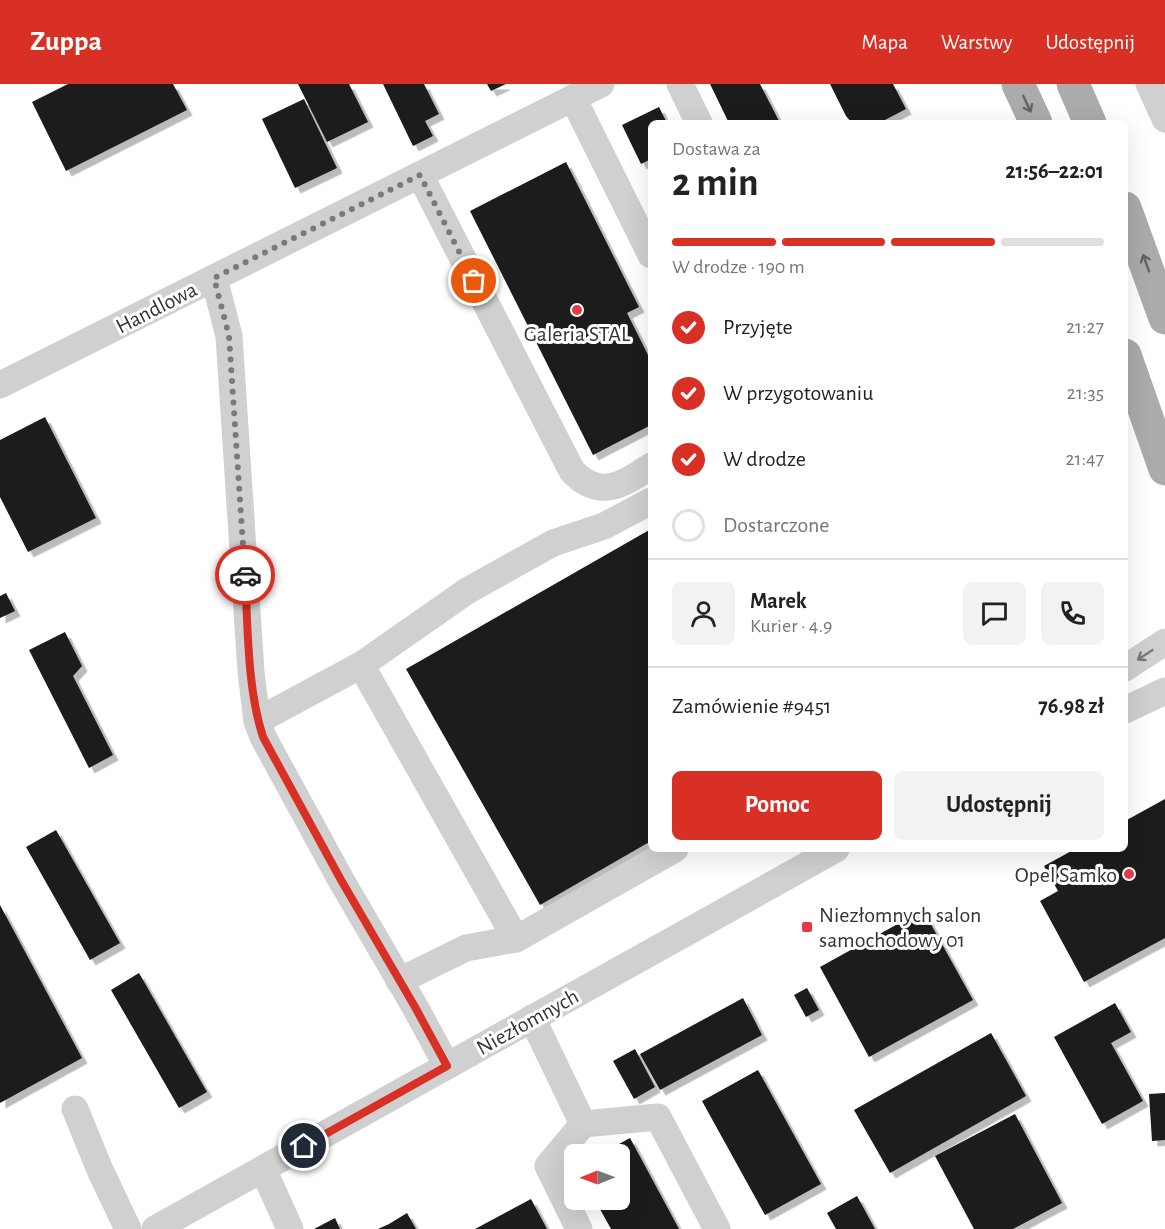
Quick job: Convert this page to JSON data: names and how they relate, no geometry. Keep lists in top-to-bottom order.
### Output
{
  "streets": {
    "street": ["Handlowa", "Niezłomnych"]
  },
  "places": {
    "other": ["Galeria STAL", "Opel Samko"],
    "transit": ["Niezłomnych salon samochodowy 01"]
  },
  "north": "left",
  "page": {
    "header": "Zuppa",
    "nav": ["Mapa", "Warstwy", "Udostępnij"],
    "heading": ["2 min", "Dostawa za", "21:56–22:01"],
    "panel": [
      "Marek",
      "Kurier · 4.9",
      "Zamówienie #9451",
      "76.98 zł"
    ],
    "bar": "W drodze · 190 m",
    "list": [
      ["Przyjęte", "21:27"],
      ["W przygotowaniu", "21:35"],
      ["W drodze", "21:47"],
      "Dostarczone"
    ],
    "buttons": ["Pomoc", "Udostępnij"]
  }
}
